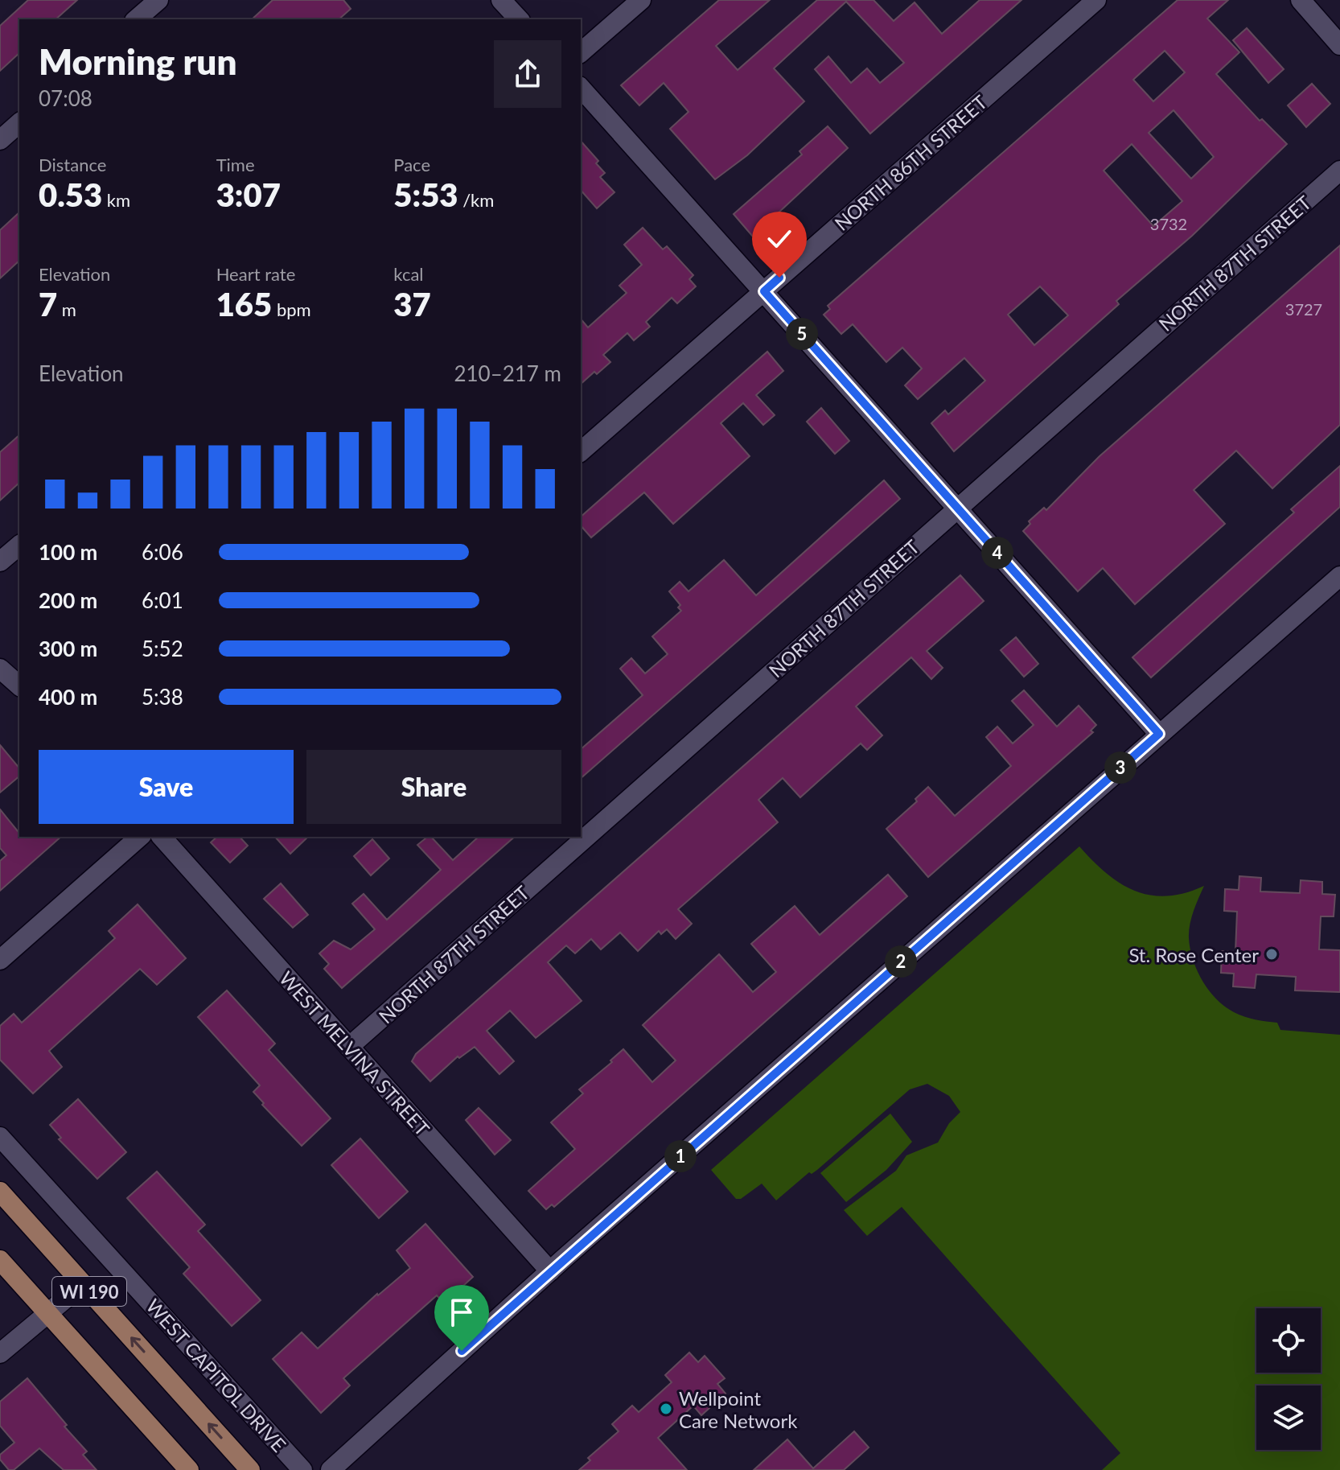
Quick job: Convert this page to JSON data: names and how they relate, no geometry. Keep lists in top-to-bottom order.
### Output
{
  "streets": {
    "main road": ["WI 190", "WEST CAPITOL DRIVE"],
    "street": ["NORTH 86TH STREET", "NORTH 87TH STREET", "WEST MELVINA STREET"]
  },
  "crossings": [
    ["NORTH 87TH STREET", "WEST MELVINA STREET"]
  ],
  "places": ["St. Rose Center", "Wellpoint Care Network"],
  "house_numbers": ["3732", "3727"],
  "page": {
    "heading": ["Morning run", "07:08"],
    "stats": [
      ["Distance", "0.53 km"],
      ["Time", "3:07"],
      ["Pace", "5:53 /km"],
      ["Elevation", "7 m"],
      ["Heart rate", "165 bpm"],
      ["kcal", "37"]
    ],
    "pins": [
      "5",
      "4",
      "3",
      "2",
      "1"
    ],
    "chart": ["Elevation", "210–217 m"],
    "list": [
      {
        "name": "100 m",
        "note": "6:06"
      },
      {
        "name": "200 m",
        "note": "6:01"
      },
      {
        "name": "300 m",
        "note": "5:52"
      },
      {
        "name": "400 m",
        "note": "5:38"
      }
    ],
    "buttons": ["Save", "Share"]
  }
}
